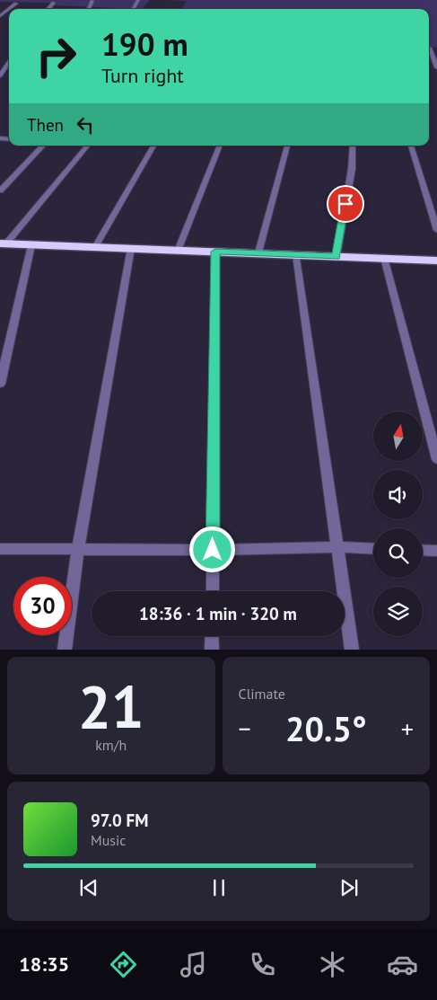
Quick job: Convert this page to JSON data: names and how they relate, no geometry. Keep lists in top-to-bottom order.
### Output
{
  "north": "top",
  "page": {
    "turn": ["190 m", "Turn right"],
    "then": "Then",
    "limit": "30",
    "trip": "18:36 · 1 min · 320 m",
    "tile": [
      ["21", "km/h"],
      "Climate"
    ],
    "heat": ["−", "20.5°", "+"],
    "song": ["97.0 FM", "Music"],
    "tabs": "18:35"
  }
}
